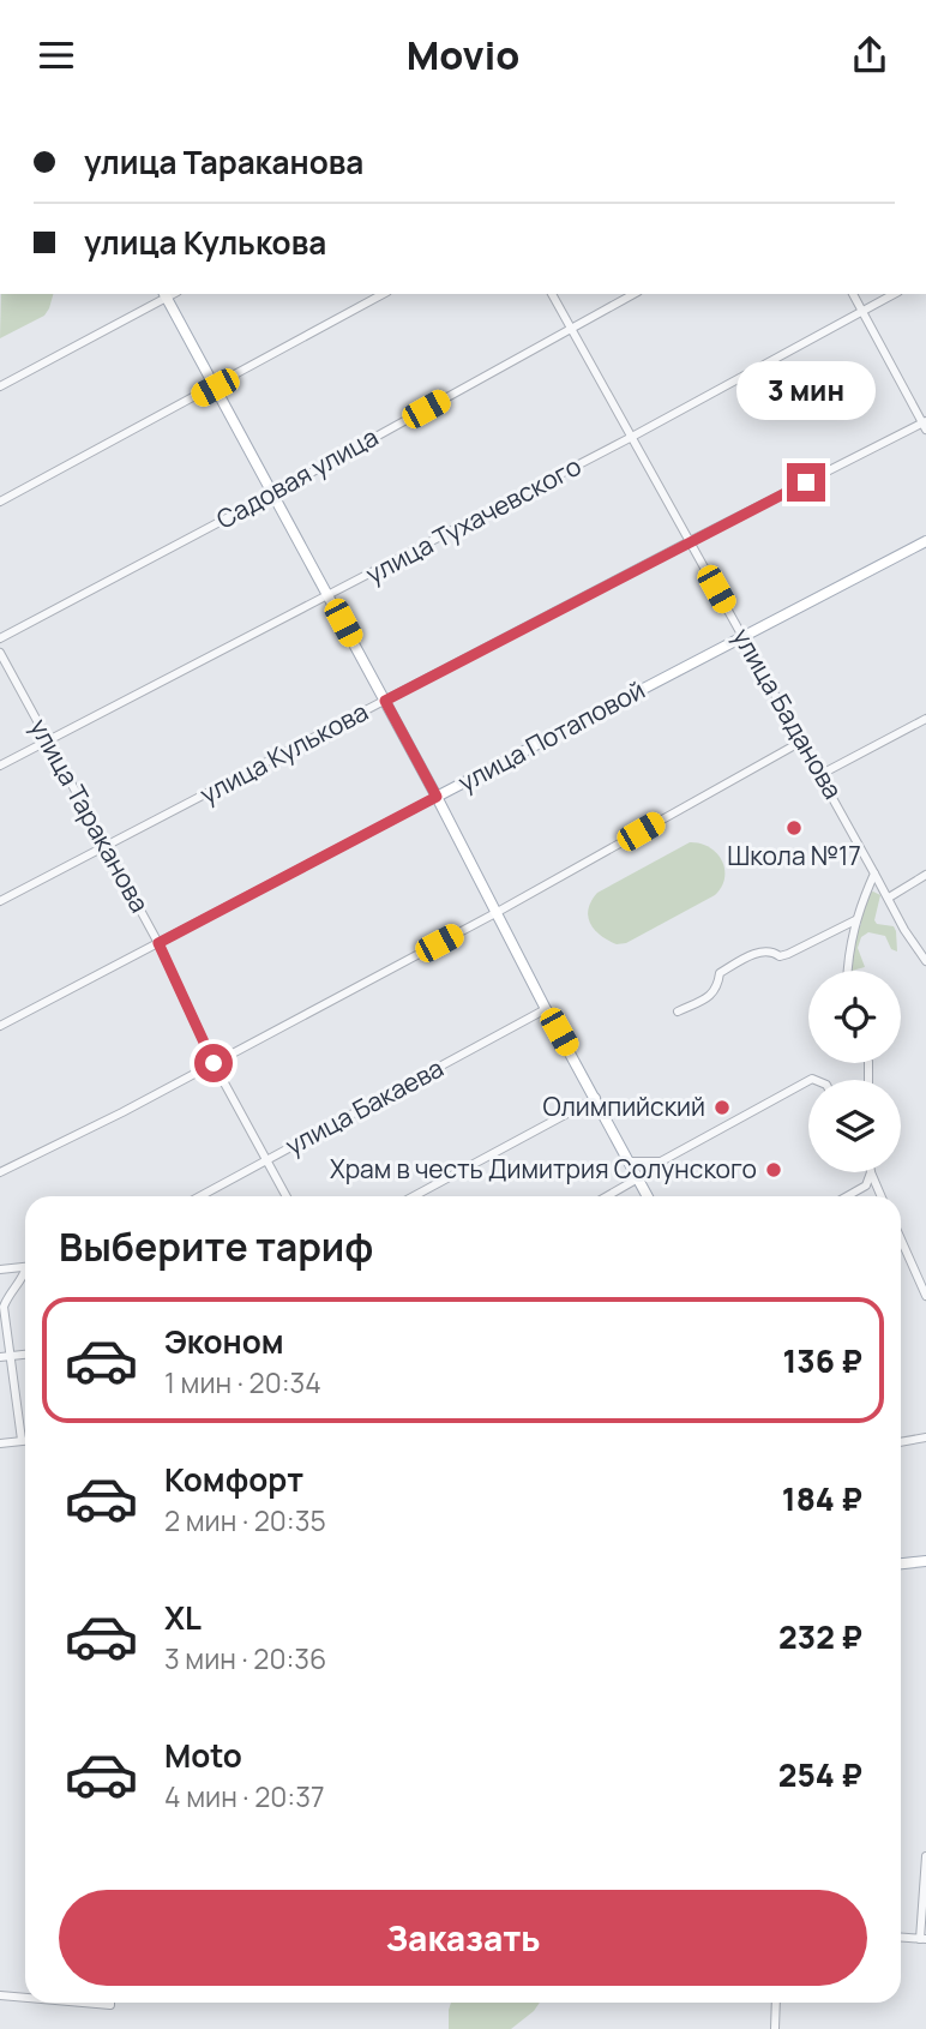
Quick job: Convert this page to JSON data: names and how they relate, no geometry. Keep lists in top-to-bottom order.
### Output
{
  "streets": {
    "main road": ["улица Потаповой"],
    "street": [
      "Садовая улица",
      "улица Тухачевского",
      "улица Баданова",
      "улица Кулькова",
      "улица Тараканова",
      "улица Бакаева"
    ]
  },
  "crossings": [
    ["Садовая улица", "улица Баданова"],
    ["улица Тухачевского", "улица Баданова"],
    ["улица Тухачевского", "улица Тараканова"],
    ["улица Баданова", "улица Потаповой"],
    ["улица Баданова", "улица Кулькова"],
    ["улица Потаповой", "улица Тараканова"],
    ["улица Кулькова", "улица Тараканова"],
    ["улица Тараканова", "улица Бакаева"]
  ],
  "places": ["Школа №17", "Олимпийский", "Храм в честь Димитрия Солунского"],
  "page": {
    "header": "Movio",
    "banner": ["улица Тараканова", "улица Кулькова"],
    "bubble": "3 мин",
    "heading": "Выберите тариф",
    "list": [
      {
        "name": "Эконом",
        "note": "1 мин · 20:34",
        "value": "136 ₽"
      },
      {
        "name": "Комфорт",
        "note": "2 мин · 20:35",
        "value": "184 ₽"
      },
      {
        "name": "XL",
        "note": "3 мин · 20:36",
        "value": "232 ₽"
      },
      {
        "name": "Moto",
        "note": "4 мин · 20:37",
        "value": "254 ₽"
      }
    ],
    "buttons": "Заказать"
  }
}
